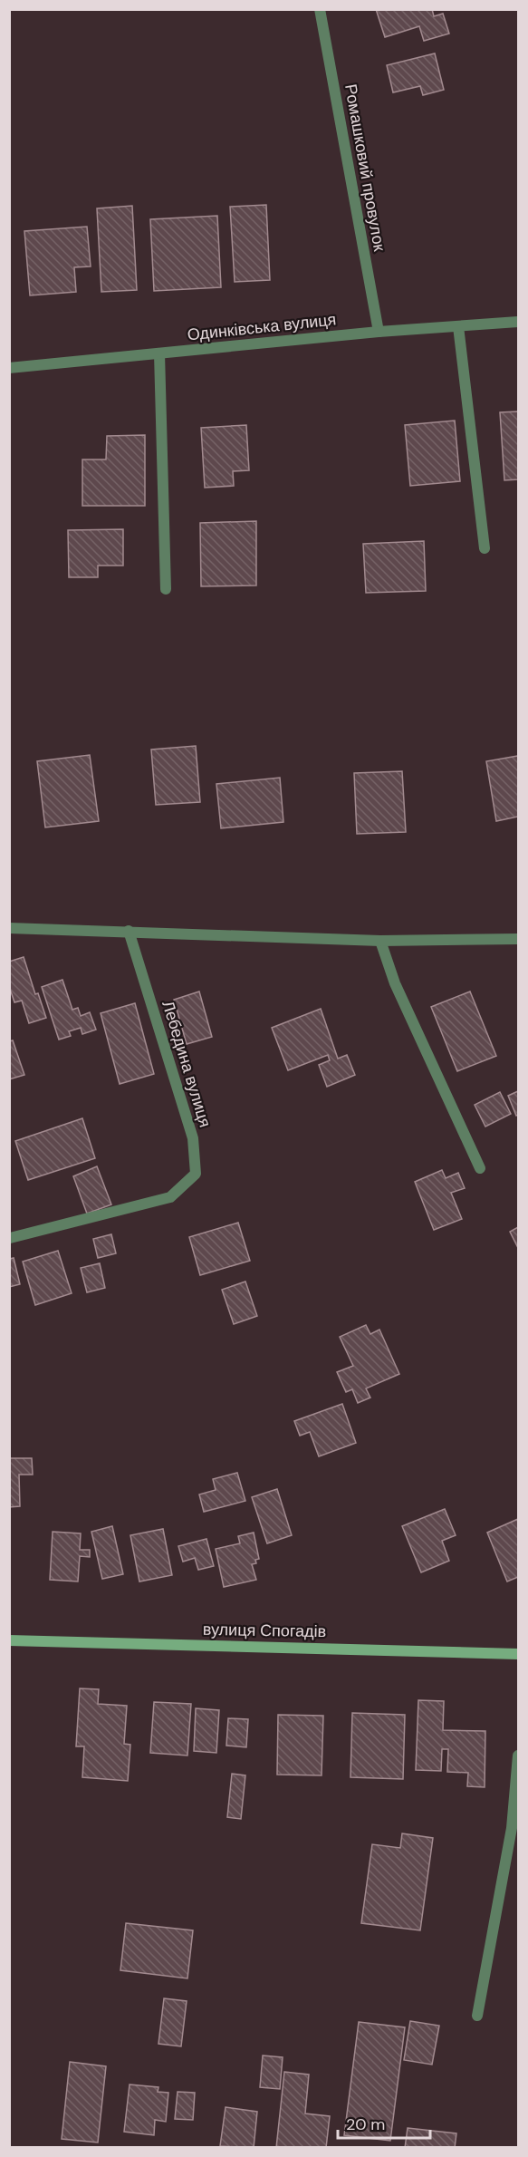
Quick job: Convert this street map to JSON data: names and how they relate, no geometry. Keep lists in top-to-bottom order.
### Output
{
  "streets": {
    "main road": ["вулиця Спогадів"],
    "street": ["Ромашковий провулок", "Одинківська вулиця", "Лебедина вулиця"]
  },
  "crossings": [
    ["Ромашковий провулок", "Одинківська вулиця"]
  ],
  "scale_bar": "20 m"
}
